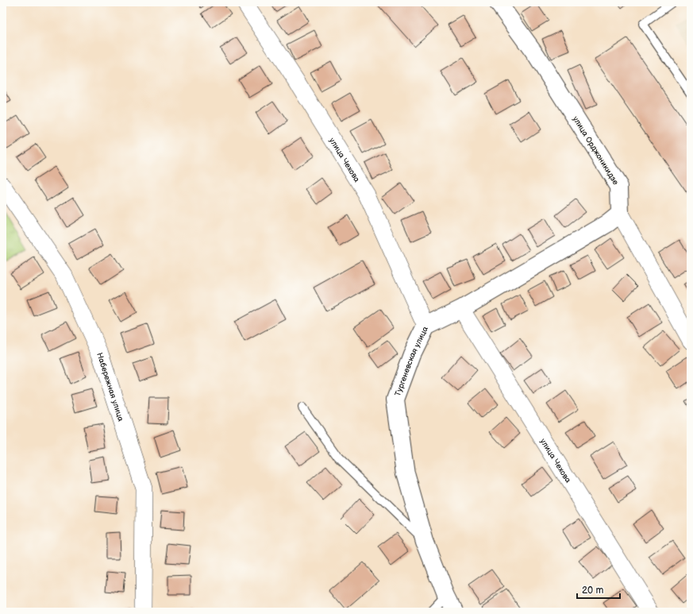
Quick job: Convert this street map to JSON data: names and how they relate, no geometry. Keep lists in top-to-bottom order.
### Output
{
  "streets": {
    "street": [
      "улица Орджоникидзе",
      "улица Чехова",
      "Тургеневская улица",
      "Набережная улица"
    ]
  },
  "crossings": [
    ["улица Орджоникидзе", "Тургеневская улица"],
    ["улица Чехова", "Тургеневская улица"]
  ],
  "scale_bar": "20 m"
}
